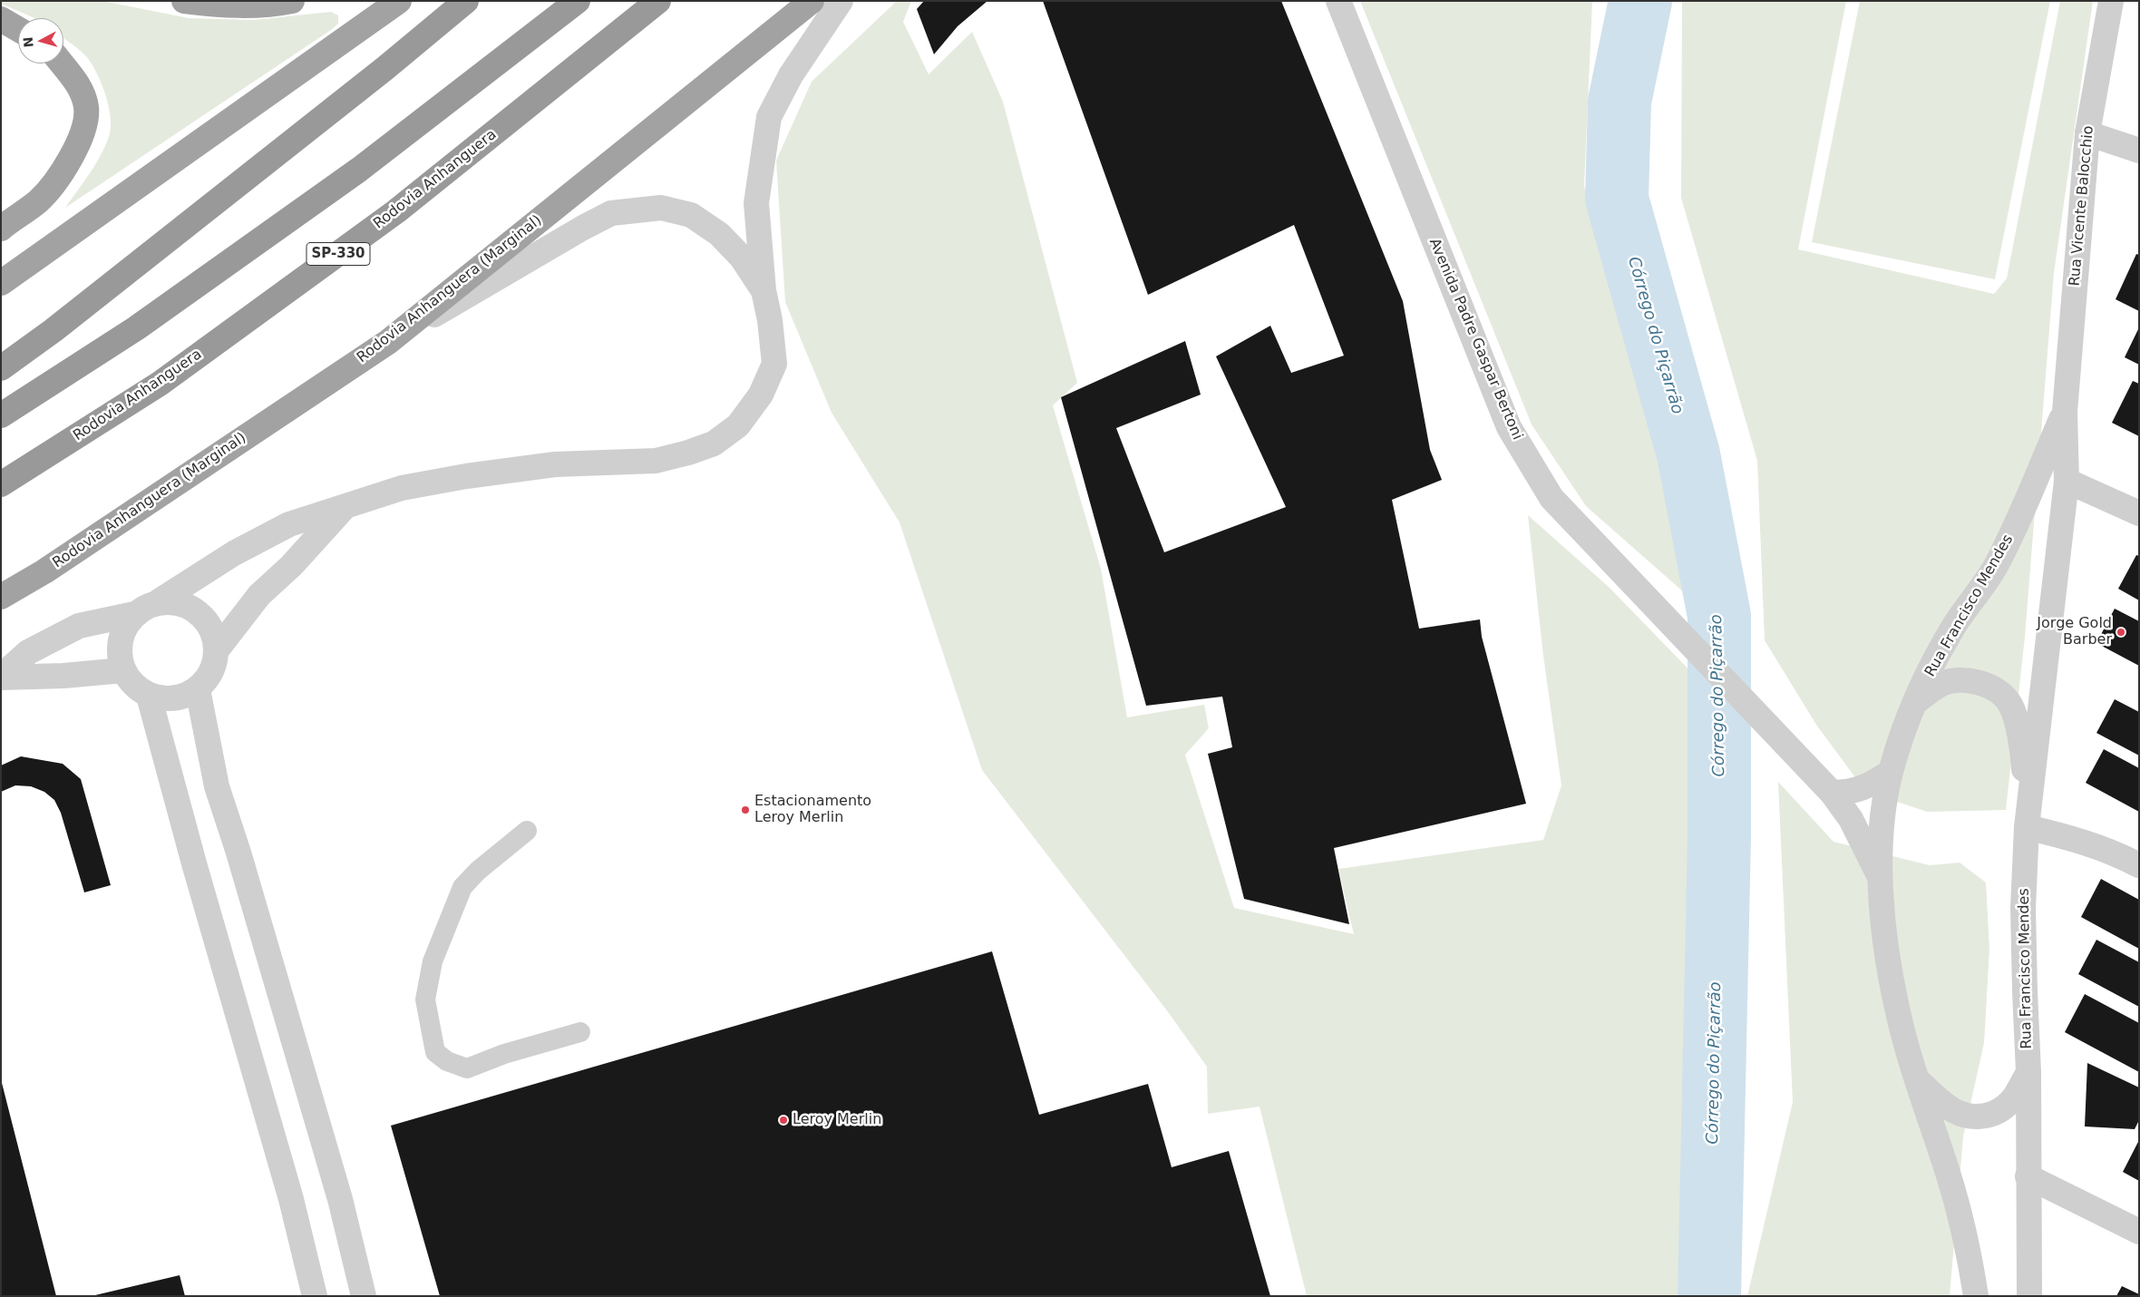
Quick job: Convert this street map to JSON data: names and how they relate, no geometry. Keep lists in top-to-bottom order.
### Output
{
  "streets": {
    "highway": ["Rodovia Anhanguera", "SP-330", "Rodovia Anhanguera (Marginal)"],
    "street": ["Rua Vicente Balocchio", "Avenida Padre Gaspar Bertoni", "Rua Francisco Mendes"]
  },
  "crossings": [
    ["Rua Vicente Balocchio", "Rua Francisco Mendes"],
    ["Avenida Padre Gaspar Bertoni", "Rua Francisco Mendes"]
  ],
  "water": ["Córrego do Piçarrão"],
  "places": ["Jorge Gold Barber", "Estacionamento Leroy Merlin", "Leroy Merlin"],
  "north": "left"
}
